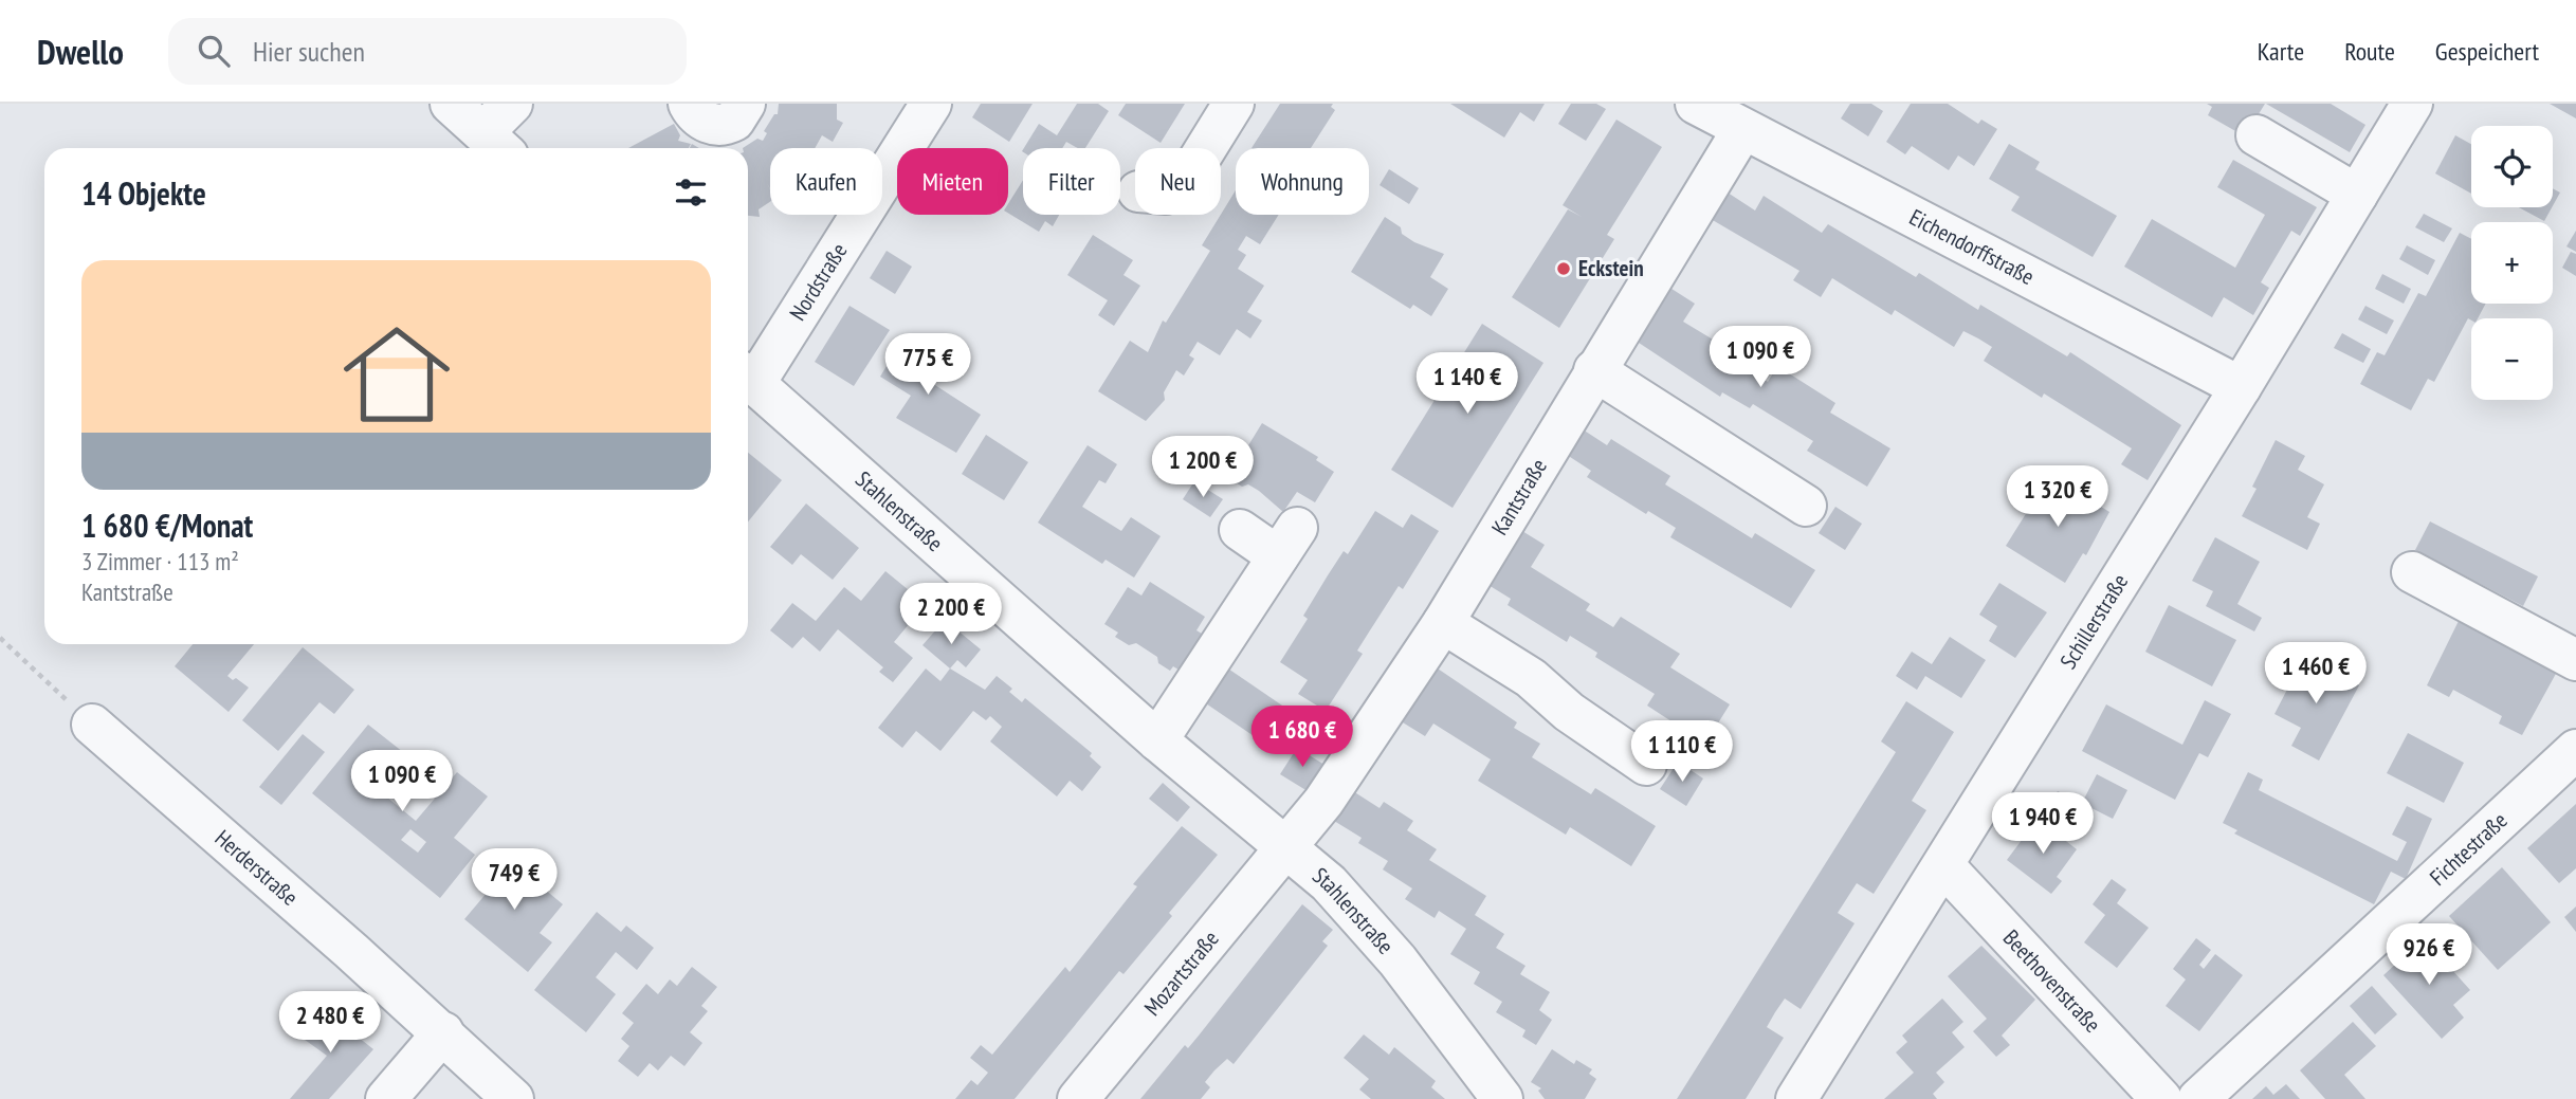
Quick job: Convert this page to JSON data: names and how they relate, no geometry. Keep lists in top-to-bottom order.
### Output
{
  "streets": {
    "street": [
      "Eichendorffstraße",
      "Nordstraße",
      "Kantstraße",
      "Stahlenstraße",
      "Schillerstraße",
      "Fichtestraße",
      "Herderstraße",
      "Mozartstraße",
      "Beethovenstraße"
    ]
  },
  "crossings": [
    ["Eichendorffstraße", "Kantstraße"],
    ["Eichendorffstraße", "Schillerstraße"],
    ["Kantstraße", "Stahlenstraße"],
    ["Kantstraße", "Mozartstraße"],
    ["Stahlenstraße", "Mozartstraße"],
    ["Schillerstraße", "Beethovenstraße"]
  ],
  "places": ["Eckstein"],
  "page": {
    "header": "Dwello",
    "search": "Hier suchen",
    "nav": ["Karte", "Route", "Gespeichert"],
    "map_buttons": ["+", "−"],
    "chip": [
      "Kaufen",
      "Mieten",
      "Filter",
      "Neu",
      "Wohnung"
    ],
    "heading": "14 Objekte",
    "list": [
      {
        "name": "1 680 €/Monat",
        "note": "3 Zimmer · 113 m² · Kantstraße"
      }
    ],
    "price": [
      "1 090 €",
      "775 €",
      "1 140 €",
      "1 200 €",
      "1 320 €",
      "2 200 €",
      "1 460 €",
      "1 680 €",
      "1 110 €",
      "1 090 €",
      "1 940 €",
      "749 €",
      "926 €",
      "2 480 €"
    ]
  }
}
